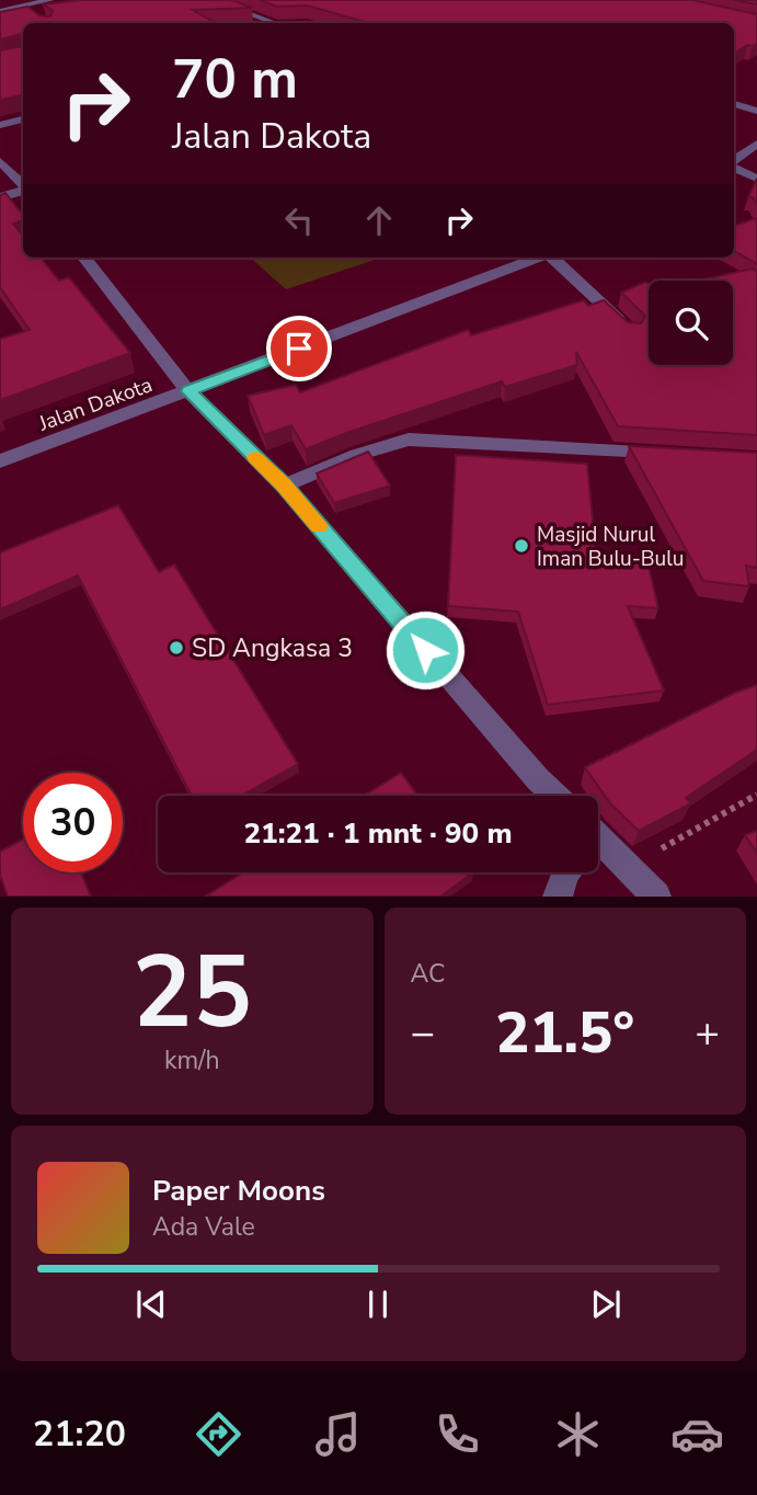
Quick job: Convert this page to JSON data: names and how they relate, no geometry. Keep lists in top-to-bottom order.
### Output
{
  "streets": {
    "street": ["Jalan Dakota"]
  },
  "places": ["Masjid Nurul Iman Bulu-Bulu", "SD Angkasa 3"],
  "page": {
    "turn": ["70 m", "Jalan Dakota"],
    "limit": "30",
    "trip": "21:21 · 1 mnt · 90 m",
    "tile": [
      ["25", "km/h"],
      "AC"
    ],
    "heat": ["−", "21.5°", "+"],
    "song": ["Paper Moons", "Ada Vale"],
    "tabs": "21:20"
  }
}
